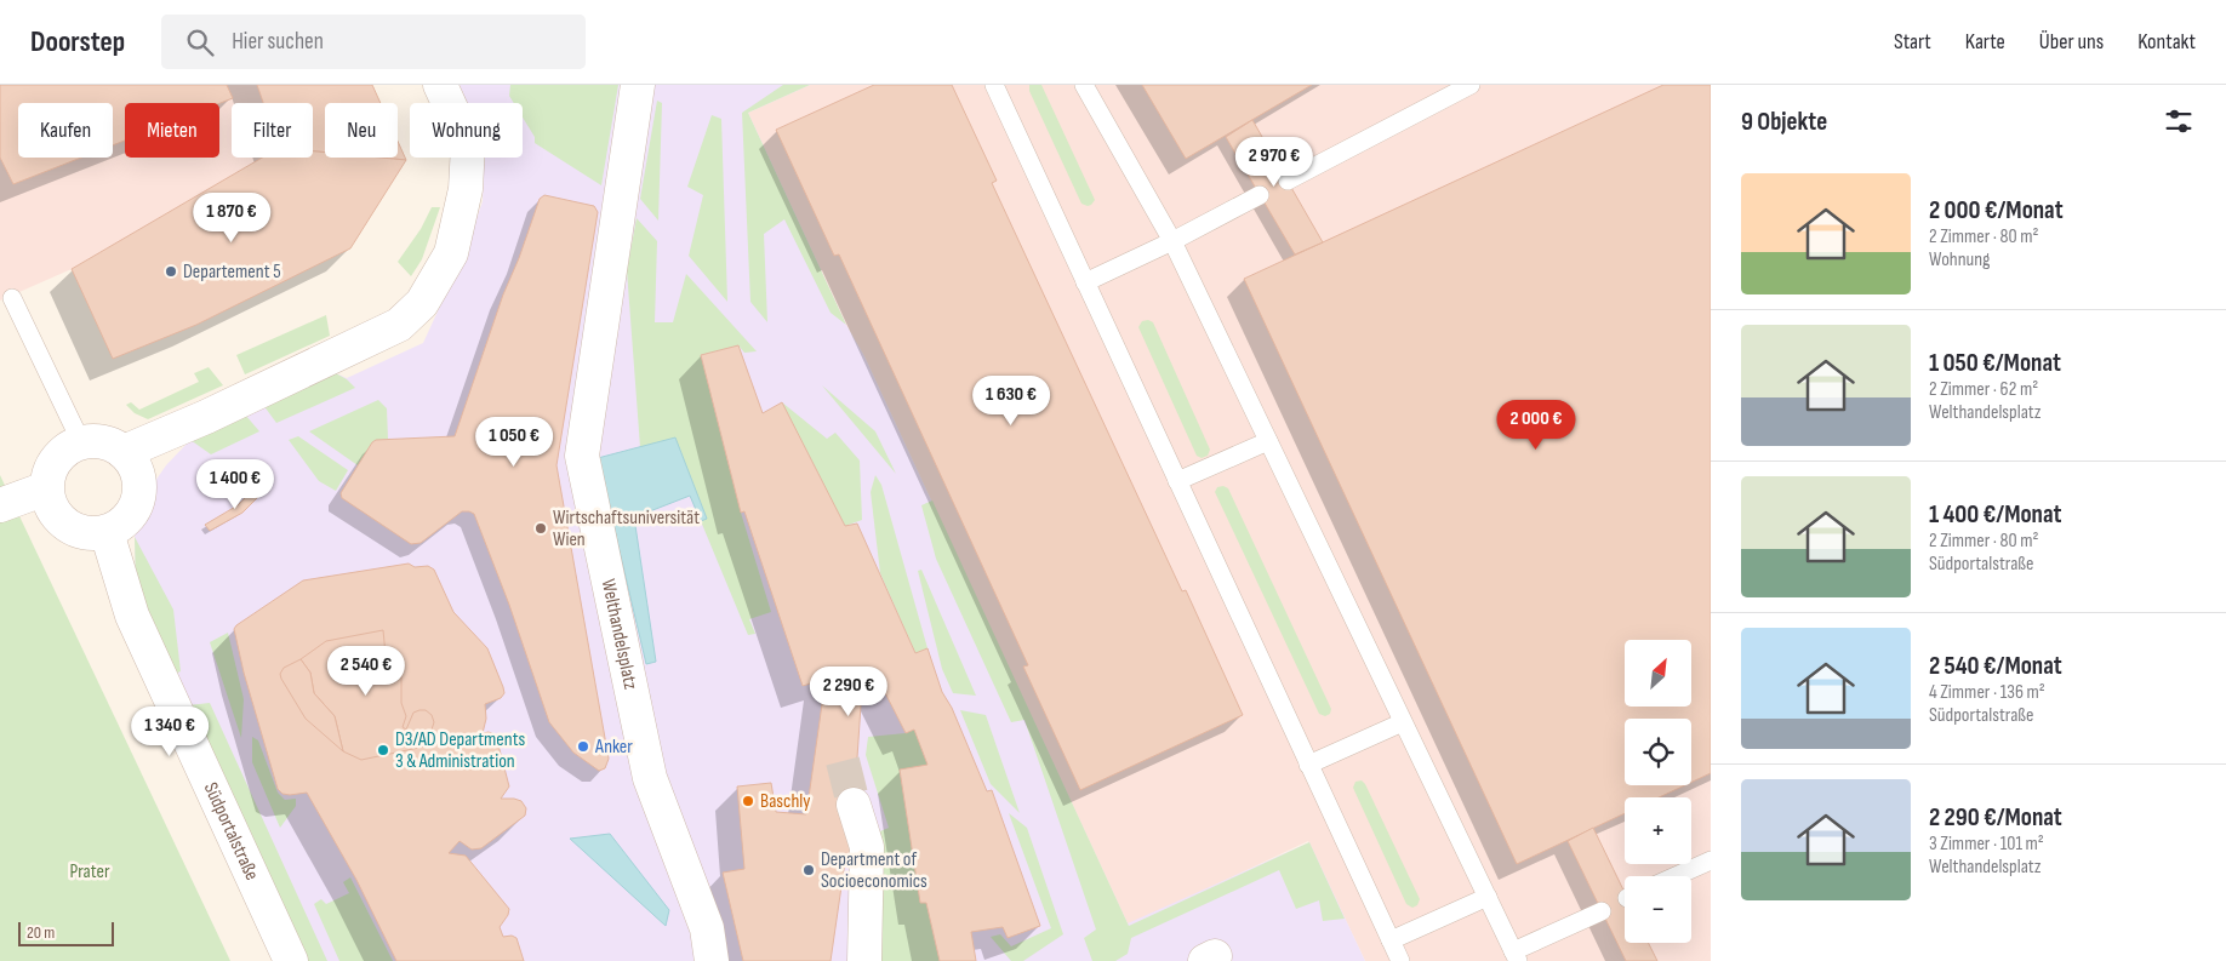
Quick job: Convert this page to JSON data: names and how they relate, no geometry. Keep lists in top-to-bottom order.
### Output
{
  "streets": {
    "street": ["Welthandelsplatz", "Südportalstraße"]
  },
  "parks": ["Prater"],
  "places": [
    "Departement 5",
    "Wirtschaftsuniversität Wien",
    "Anker",
    "D3/AD Departments 3 & Administration",
    "Baschly",
    "Department of Socioeconomics"
  ],
  "scale_bar": "20 m",
  "north": "top right",
  "page": {
    "header": "Doorstep",
    "search": "Hier suchen",
    "nav": [
      "Start",
      "Karte",
      "Über uns",
      "Kontakt"
    ],
    "heading": "9 Objekte",
    "chip": [
      "Kaufen",
      "Mieten",
      "Filter",
      "Neu",
      "Wohnung"
    ],
    "price": [
      "2 970 €",
      "1 870 €",
      "1 630 €",
      "2 000 €",
      "1 050 €",
      "1 400 €",
      "2 540 €",
      "2 290 €",
      "1 340 €"
    ],
    "list": [
      {
        "name": "2 000 €/Monat",
        "note": "2 Zimmer · 80 m² · Wohnung"
      },
      {
        "name": "1 050 €/Monat",
        "note": "2 Zimmer · 62 m² · Welthandelsplatz"
      },
      {
        "name": "1 400 €/Monat",
        "note": "2 Zimmer · 80 m² · Südportalstraße"
      },
      {
        "name": "2 540 €/Monat",
        "note": "4 Zimmer · 136 m² · Südportalstraße"
      },
      {
        "name": "2 290 €/Monat",
        "note": "3 Zimmer · 101 m² · Welthandelsplatz"
      }
    ],
    "map_buttons": ["+", "−"],
    "scale": "20 m"
  }
}
